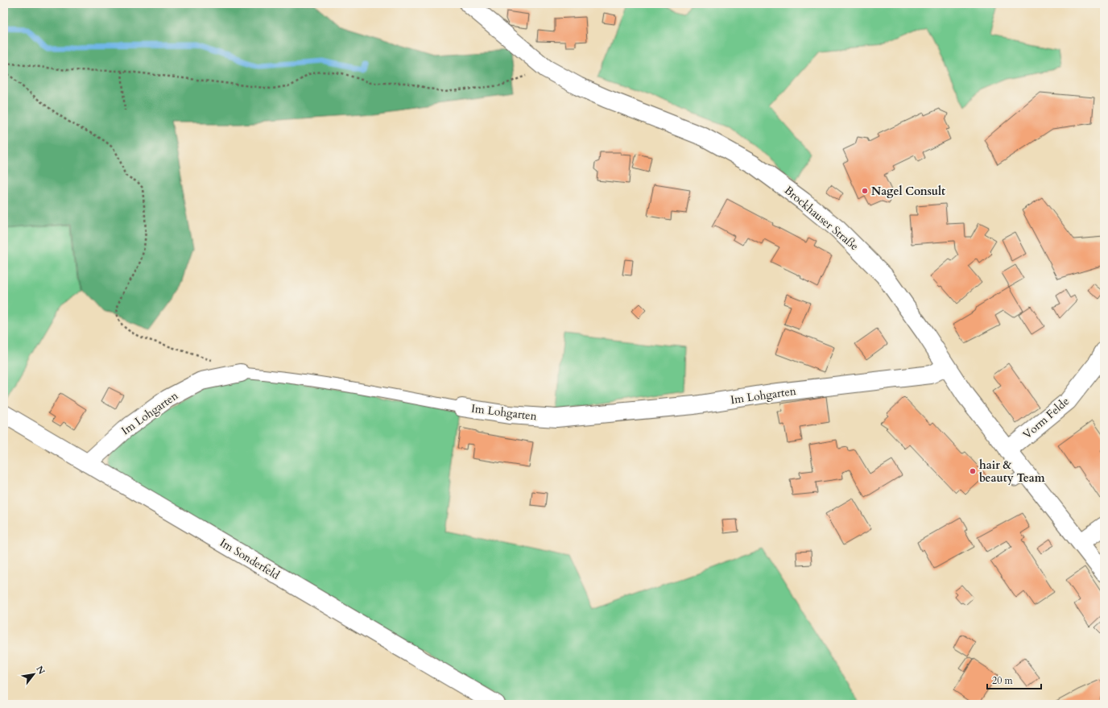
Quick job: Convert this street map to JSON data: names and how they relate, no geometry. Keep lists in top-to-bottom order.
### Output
{
  "streets": {
    "street": [
      "Brockhauser Straße",
      "Im Lohgarten",
      "Vorm Felde",
      "Im Sonderfeld"
    ]
  },
  "crossings": [
    ["Brockhauser Straße", "Im Lohgarten"],
    ["Brockhauser Straße", "Vorm Felde"],
    ["Im Lohgarten", "Im Sonderfeld"]
  ],
  "places": ["Nagel Consult", "hair & beauty Team"],
  "scale_bar": "20 m",
  "north": "top right"
}
